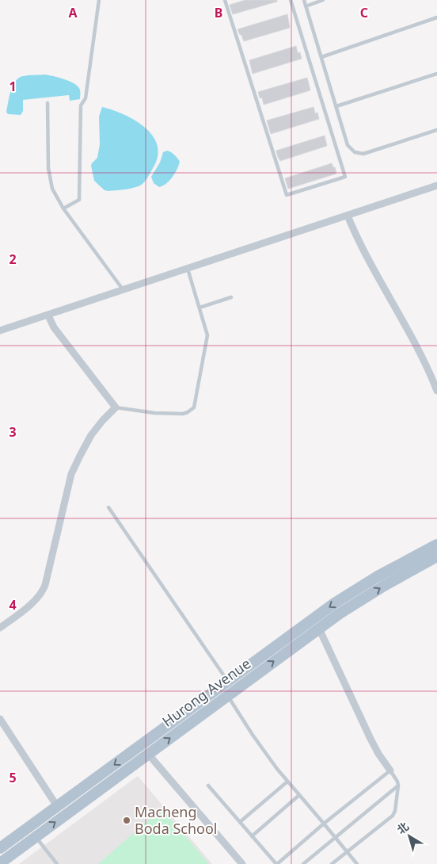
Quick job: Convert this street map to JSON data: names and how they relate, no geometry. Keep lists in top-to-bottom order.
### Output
{
  "streets": {
    "main road": ["Hurong Avenue"]
  },
  "places": ["Macheng Boda School"],
  "north": "top left",
  "grid": {
    "columns": ["A", "B", "C"],
    "rows": [
      "1",
      "2",
      "3",
      "4",
      "5"
    ]
  }
}
